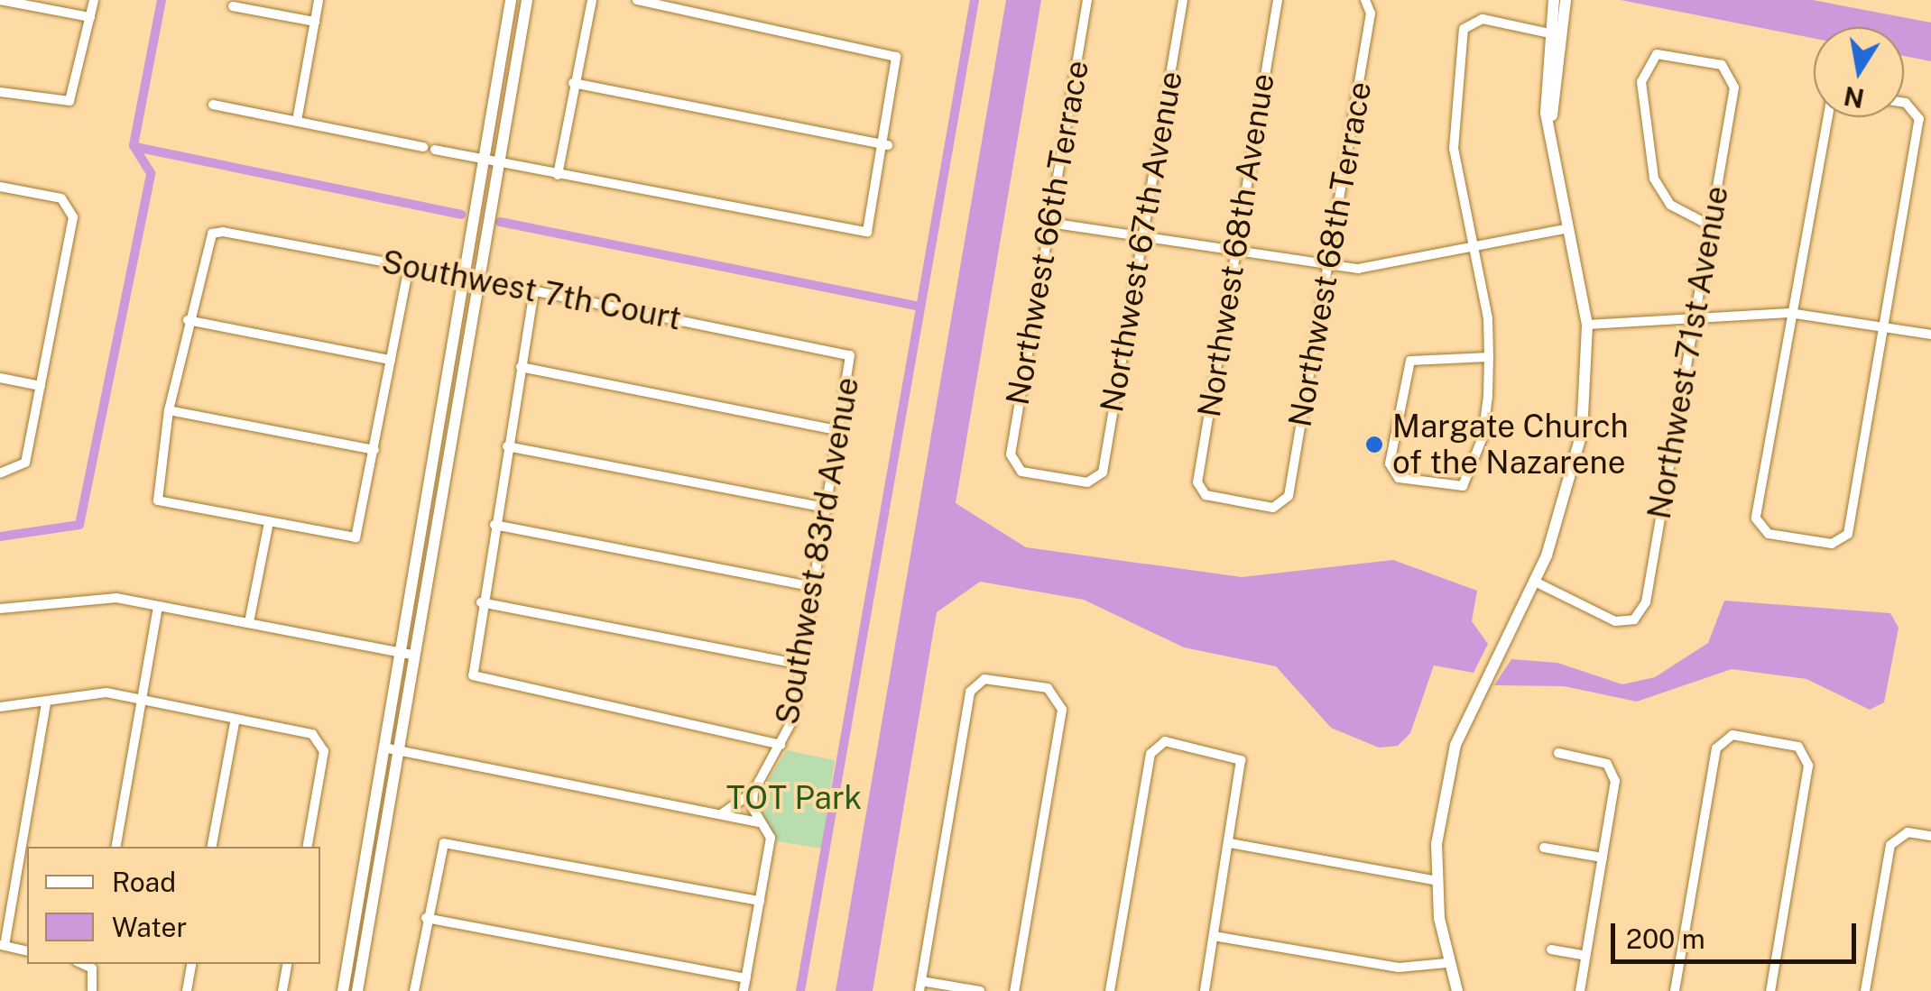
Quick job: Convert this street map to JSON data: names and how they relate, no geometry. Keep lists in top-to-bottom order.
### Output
{
  "streets": {
    "street": [
      "Northwest 66th Terrace",
      "Northwest 67th Avenue",
      "Northwest 68th Avenue",
      "Northwest 68th Terrace",
      "Southwest 7th Court",
      "Northwest 71st Avenue",
      "Southwest 83rd Avenue"
    ]
  },
  "crossings": [
    ["Northwest 66th Terrace", "Northwest 67th Avenue"],
    ["Northwest 68th Avenue", "Northwest 68th Terrace"],
    ["Southwest 7th Court", "Southwest 83rd Avenue"]
  ],
  "parks": ["TOT Park"],
  "places": ["Margate Church of the Nazarene"],
  "legend": ["Road", "Water"],
  "scale_bar": "200 m",
  "north": "bottom"
}
